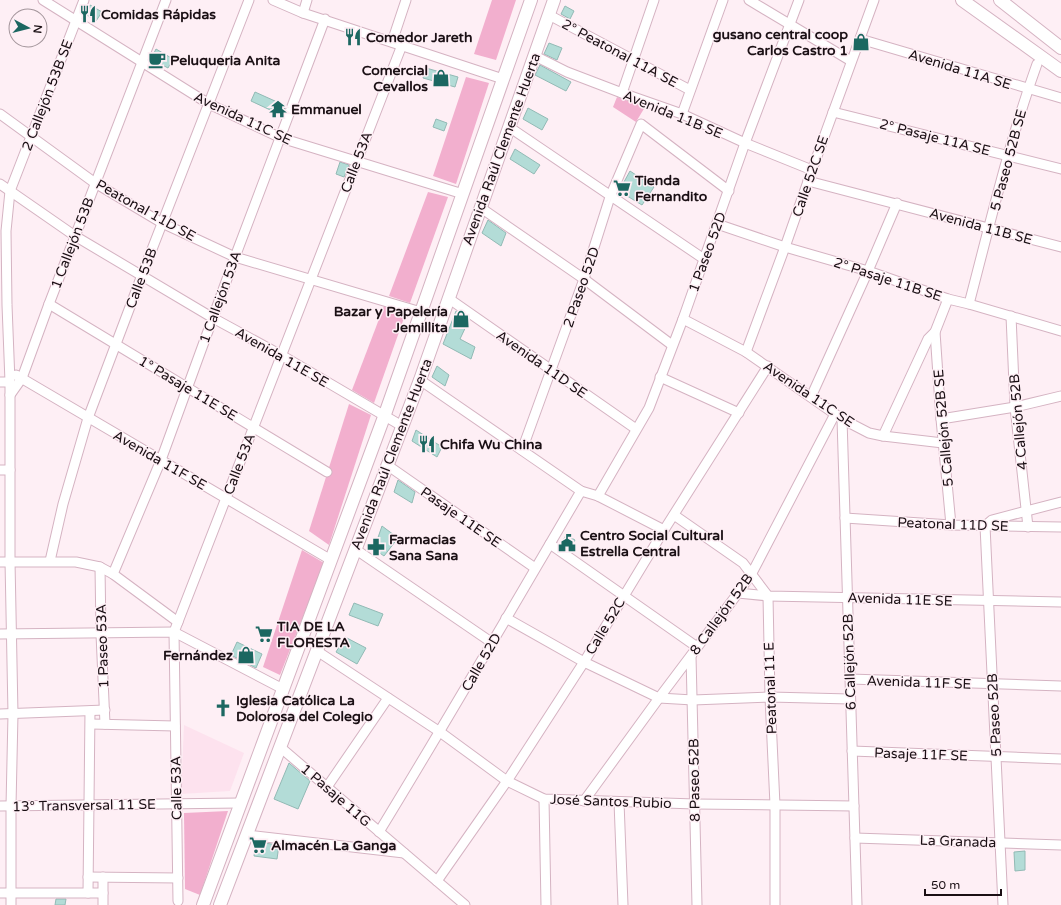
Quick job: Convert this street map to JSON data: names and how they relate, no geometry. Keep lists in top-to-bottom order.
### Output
{
  "streets": {
    "main road": ["Avenida Raúl Clemente Huerta"],
    "street": [
      "2° Peatonal 11A SE",
      "Avenida 11A SE",
      "2 Callejón 53B SE",
      "Avenida 11B SE",
      "Avenida 11C SE",
      "2° Pasaje 11A SE",
      "5 Paseo 52B SE",
      "Calle 53A",
      "Calle 52C SE",
      "Peatonal 11D SE",
      "1 Callejón 53B",
      "1 Paseo 52D",
      "Calle 53B",
      "2° Pasaje 11B SE",
      "2 Paseo 52D",
      "1 Callejón 53A",
      "Avenida 11E SE",
      "Avenida 11D SE",
      "1° Pasaje 11E SE",
      "4 Callejón 52B",
      "5 Callejón 52B SE",
      "Avenida 11F SE",
      "Pasaje 11E SE",
      "8 Callejón 52B",
      "Calle 52C",
      "1 Paseo 53A",
      "Calle 52D",
      "6 Callejón 52B",
      "Peatonal 11 E",
      "5 Paseo 52B",
      "Pasaje 11F SE",
      "8 Paseo 52B",
      "1 Pasaje 11G",
      "José Santos Rubio",
      "13° Transversal 11 SE",
      "La Granada"
    ]
  },
  "crossings": [
    ["2° Peatonal 11A SE", "Avenida Raúl Clemente Huerta"],
    ["Avenida 11A SE", "5 Paseo 52B SE"],
    ["Avenida 11A SE", "Calle 52C SE"],
    ["2 Callejón 53B SE", "Avenida 11C SE"],
    ["2 Callejón 53B SE", "Peatonal 11D SE"],
    ["2 Callejón 53B SE", "1 Callejón 53B"],
    ["2 Callejón 53B SE", "Avenida 11E SE"],
    ["2 Callejón 53B SE", "Avenida 11F SE"],
    ["2 Callejón 53B SE", "13° Transversal 11 SE"],
    ["Avenida 11B SE", "Avenida Raúl Clemente Huerta"],
    ["Avenida 11B SE", "5 Paseo 52B SE"],
    ["Avenida 11B SE", "Calle 52C SE"],
    ["Avenida 11B SE", "1 Paseo 52D"],
    ["Avenida 11C SE", "Avenida Raúl Clemente Huerta"],
    ["Avenida 11C SE", "Calle 53A"],
    ["Avenida 11C SE", "Calle 52C SE"],
    ["Avenida 11C SE", "1 Callejón 53B"],
    ["Avenida 11C SE", "1 Paseo 52D"],
    ["Avenida 11C SE", "Calle 53B"],
    ["Avenida 11C SE", "1 Callejón 53A"],
    ["Avenida 11C SE", "5 Callejón 52B SE"],
    ["Avenida 11C SE", "8 Callejón 52B"],
    ["Avenida 11C SE", "Calle 52C"],
    ["Avenida 11C SE", "6 Callejón 52B"],
    ["2° Pasaje 11A SE", "5 Paseo 52B SE"],
    ["2° Pasaje 11A SE", "Calle 52C SE"],
    ["Avenida Raúl Clemente Huerta", "Peatonal 11D SE"],
    ["Avenida Raúl Clemente Huerta", "Avenida 11E SE"],
    ["Avenida Raúl Clemente Huerta", "Avenida 11D SE"],
    ["Avenida Raúl Clemente Huerta", "Avenida 11F SE"],
    ["Avenida Raúl Clemente Huerta", "Pasaje 11E SE"],
    ["Avenida Raúl Clemente Huerta", "1 Pasaje 11G"],
    ["Avenida Raúl Clemente Huerta", "José Santos Rubio"],
    ["Avenida Raúl Clemente Huerta", "13° Transversal 11 SE"],
    ["5 Paseo 52B SE", "2° Pasaje 11B SE"],
    ["Calle 53A", "Peatonal 11D SE"],
    ["Calle 53A", "Avenida 11E SE"],
    ["Calle 53A", "1° Pasaje 11E SE"],
    ["Calle 53A", "Avenida 11F SE"],
    ["Calle 53A", "13° Transversal 11 SE"],
    ["Calle 52C SE", "2° Pasaje 11B SE"],
    ["Peatonal 11D SE", "1 Callejón 53B"],
    ["Peatonal 11D SE", "Calle 53B"],
    ["Peatonal 11D SE", "1 Callejón 53A"],
    ["Peatonal 11D SE", "4 Callejón 52B"],
    ["Peatonal 11D SE", "5 Callejón 52B SE"],
    ["Peatonal 11D SE", "6 Callejón 52B"],
    ["Peatonal 11D SE", "5 Paseo 52B"],
    ["1 Callejón 53B", "Avenida 11E SE"],
    ["1 Callejón 53B", "1° Pasaje 11E SE"],
    ["1 Callejón 53B", "Avenida 11F SE"],
    ["1 Paseo 52D", "2° Pasaje 11B SE"],
    ["1 Paseo 52D", "2 Paseo 52D"],
    ["1 Paseo 52D", "Avenida 11D SE"],
    ["Calle 53B", "Avenida 11E SE"],
    ["Calle 53B", "1° Pasaje 11E SE"],
    ["Calle 53B", "Avenida 11F SE"],
    ["2° Pasaje 11B SE", "4 Callejón 52B"],
    ["2 Paseo 52D", "Avenida 11D SE"],
    ["1 Callejón 53A", "Avenida 11E SE"],
    ["1 Callejón 53A", "1° Pasaje 11E SE"],
    ["1 Callejón 53A", "Avenida 11F SE"],
    ["Avenida 11E SE", "8 Callejón 52B"],
    ["Avenida 11E SE", "6 Callejón 52B"],
    ["Avenida 11E SE", "Peatonal 11 E"],
    ["Avenida 11E SE", "5 Paseo 52B"],
    ["Avenida 11F SE", "6 Callejón 52B"],
    ["Avenida 11F SE", "5 Paseo 52B"],
    ["Pasaje 11E SE", "Calle 52D"],
    ["8 Callejón 52B", "6 Callejón 52B"],
    ["8 Callejón 52B", "8 Paseo 52B"],
    ["8 Callejón 52B", "José Santos Rubio"],
    ["Calle 52C", "1 Pasaje 11G"],
    ["Calle 52C", "José Santos Rubio"],
    ["Calle 52D", "1 Pasaje 11G"],
    ["Calle 52D", "José Santos Rubio"],
    ["6 Callejón 52B", "Pasaje 11F SE"],
    ["6 Callejón 52B", "José Santos Rubio"],
    ["6 Callejón 52B", "La Granada"],
    ["Peatonal 11 E", "José Santos Rubio"],
    ["5 Paseo 52B", "Pasaje 11F SE"],
    ["5 Paseo 52B", "La Granada"],
    ["8 Paseo 52B", "José Santos Rubio"]
  ],
  "places": {
    "restaurant": ["Comidas Rápidas", "Comedor Jareth", "Chifa Wu China"],
    "shop": [
      "gusano central coop Carlos Castro 1",
      "Comercial Cevallos",
      "Bazar y Papelería Jemillita",
      "Fernández"
    ],
    "cafe": ["Peluqueria Anita"],
    "temple": ["Emmanuel"],
    "supermarket": ["Tienda Fernandito", "TIA DE LA FLORESTA", "Almacén La Ganga"],
    "public building": ["Centro Social Cultural Estrella Central"],
    "pharmacy": ["Farmacias Sana Sana"],
    "church": ["Iglesia Católica La Dolorosa del Colegio"]
  },
  "scale_bar": "50 m",
  "north": "right"
}
